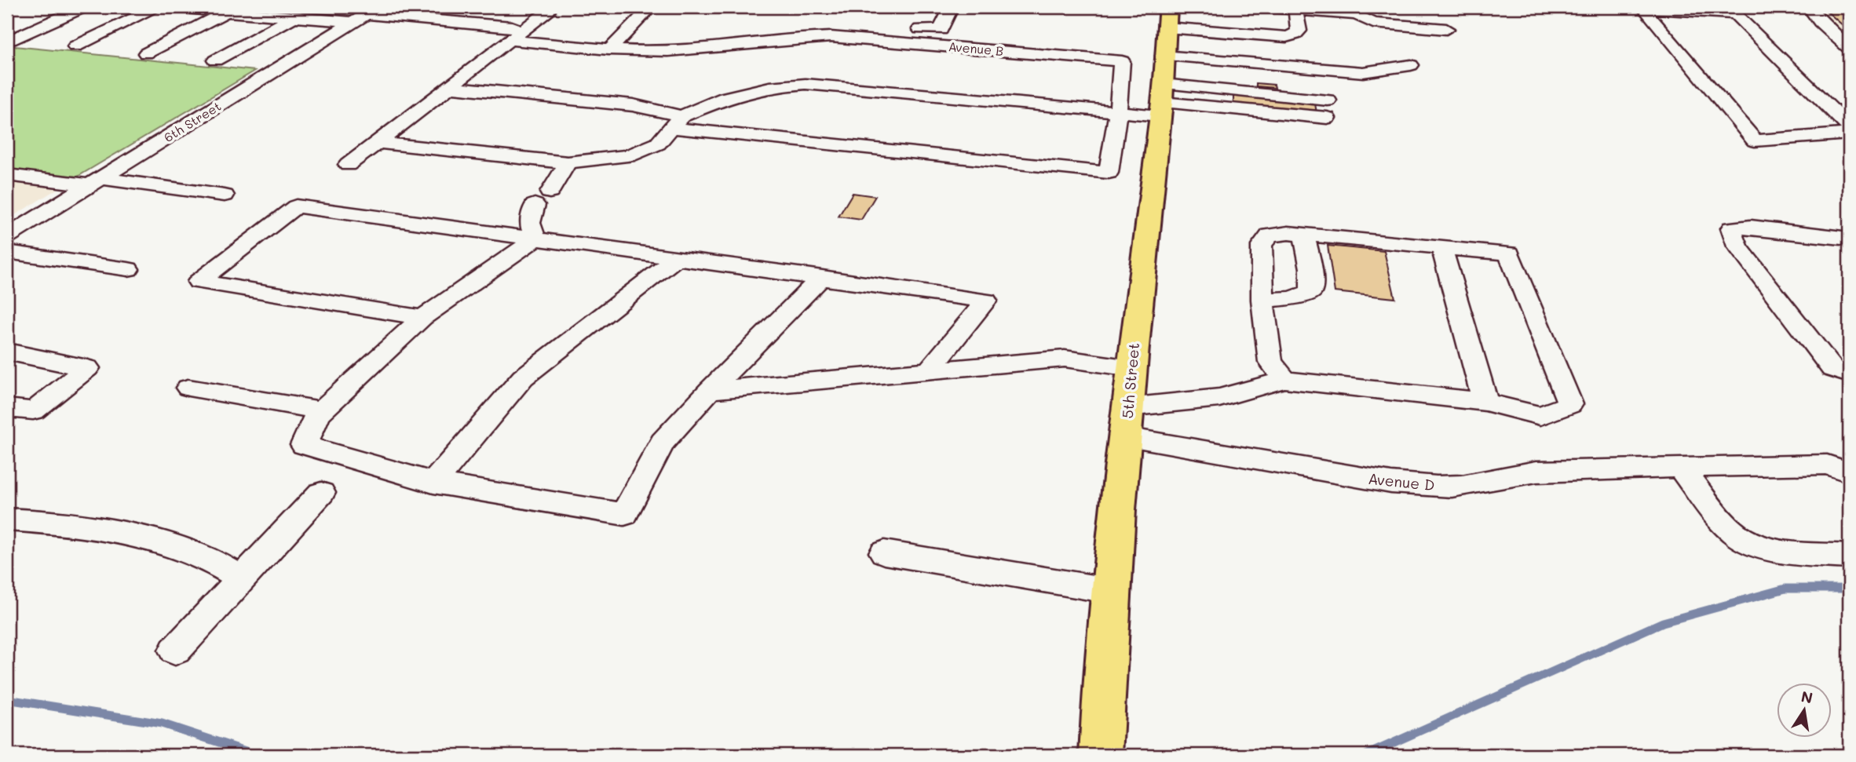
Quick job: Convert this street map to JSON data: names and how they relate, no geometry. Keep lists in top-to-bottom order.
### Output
{
  "streets": {
    "main road": ["5th Street"],
    "street": ["Avenue B", "6th Street", "Avenue D"]
  },
  "crossings": [
    ["Avenue B", "6th Street"],
    ["5th Street", "Avenue D"]
  ],
  "north": "top"
}
